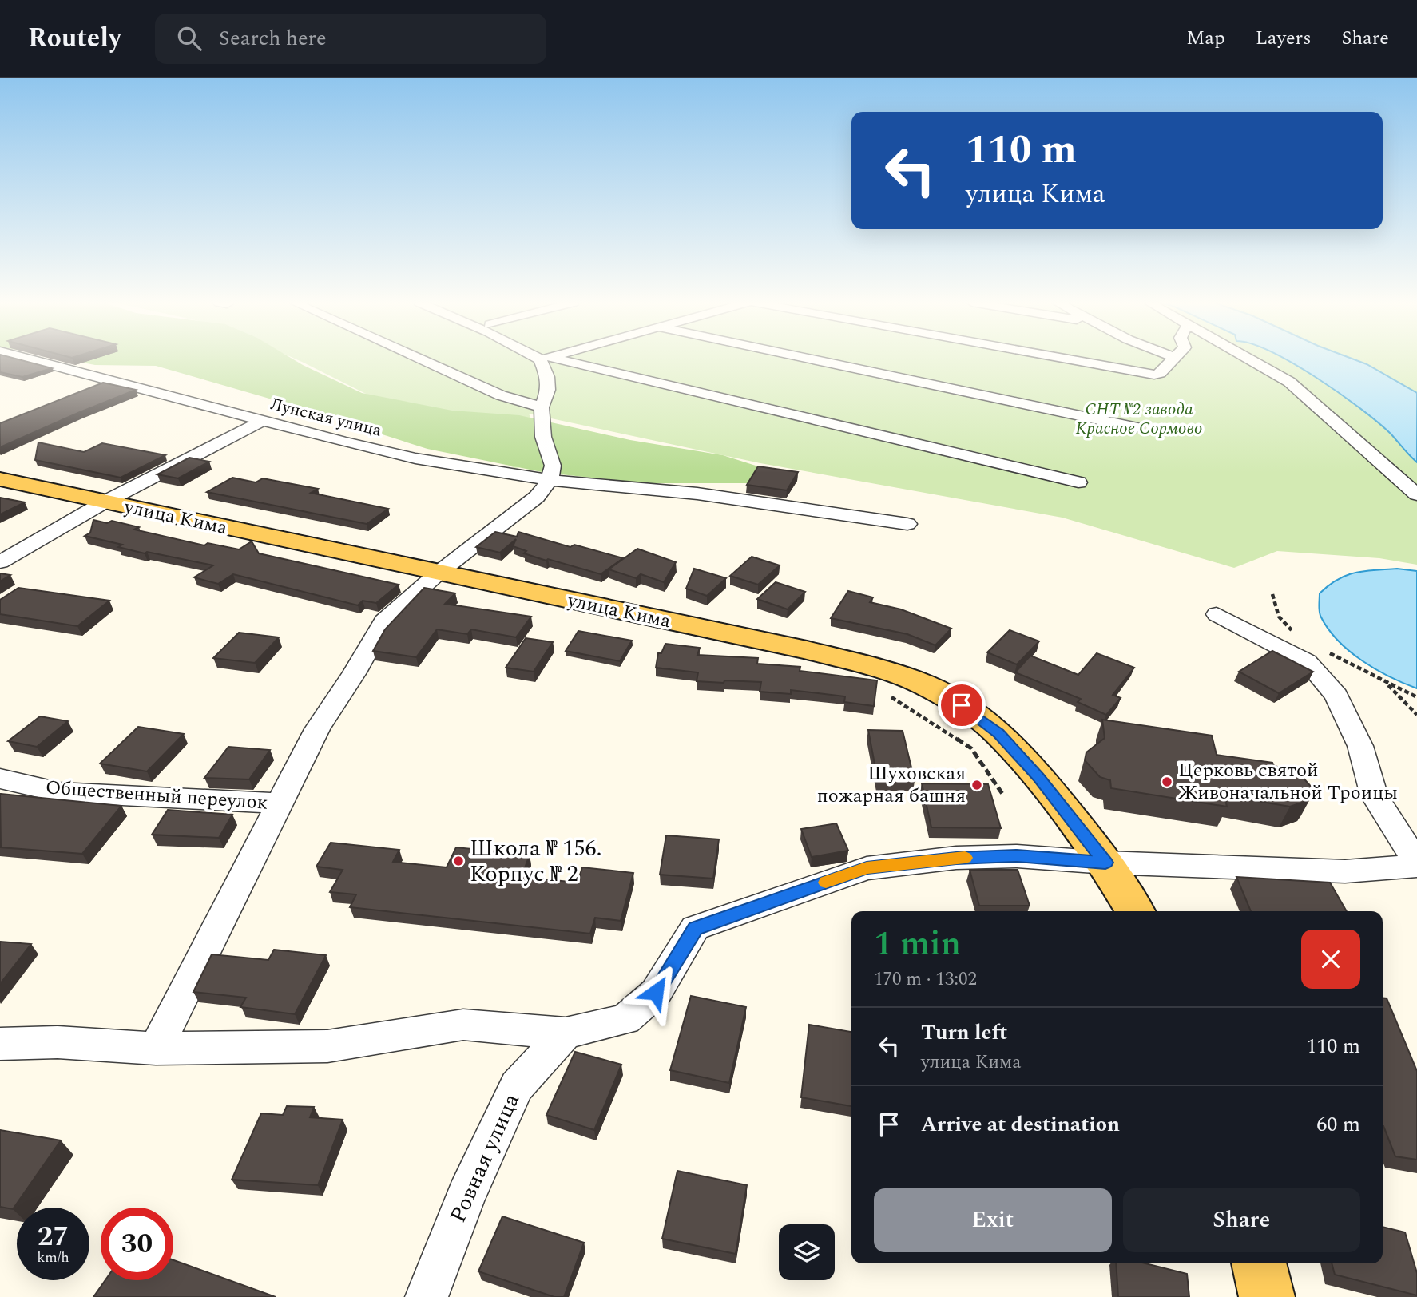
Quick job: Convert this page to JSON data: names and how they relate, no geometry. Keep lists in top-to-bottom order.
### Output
{
  "streets": {
    "main road": ["улица Кима"],
    "street": ["Лунская улица", "Общественный переулок", "Ровная улица"]
  },
  "parks": ["СНТ №2 завода Красное Сормово"],
  "places": ["Церковь святой Живоначальной Троицы", "Шуховская пожарная башня", "Школа № 156. Корпус № 2"],
  "page": {
    "header": "Routely",
    "search": "Search here",
    "nav": ["Map", "Layers", "Share"],
    "turn": ["110 m", "улица Кима"],
    "heading": ["1 min", "170 m · 13:02"],
    "list": [
      {
        "name": "Turn left",
        "note": "улица Кима",
        "value": "110 m"
      },
      {
        "name": "Arrive at destination",
        "value": "60 m"
      }
    ],
    "buttons": ["Exit", "Share"],
    "speed": "27 km/h",
    "limit": "30"
  }
}
